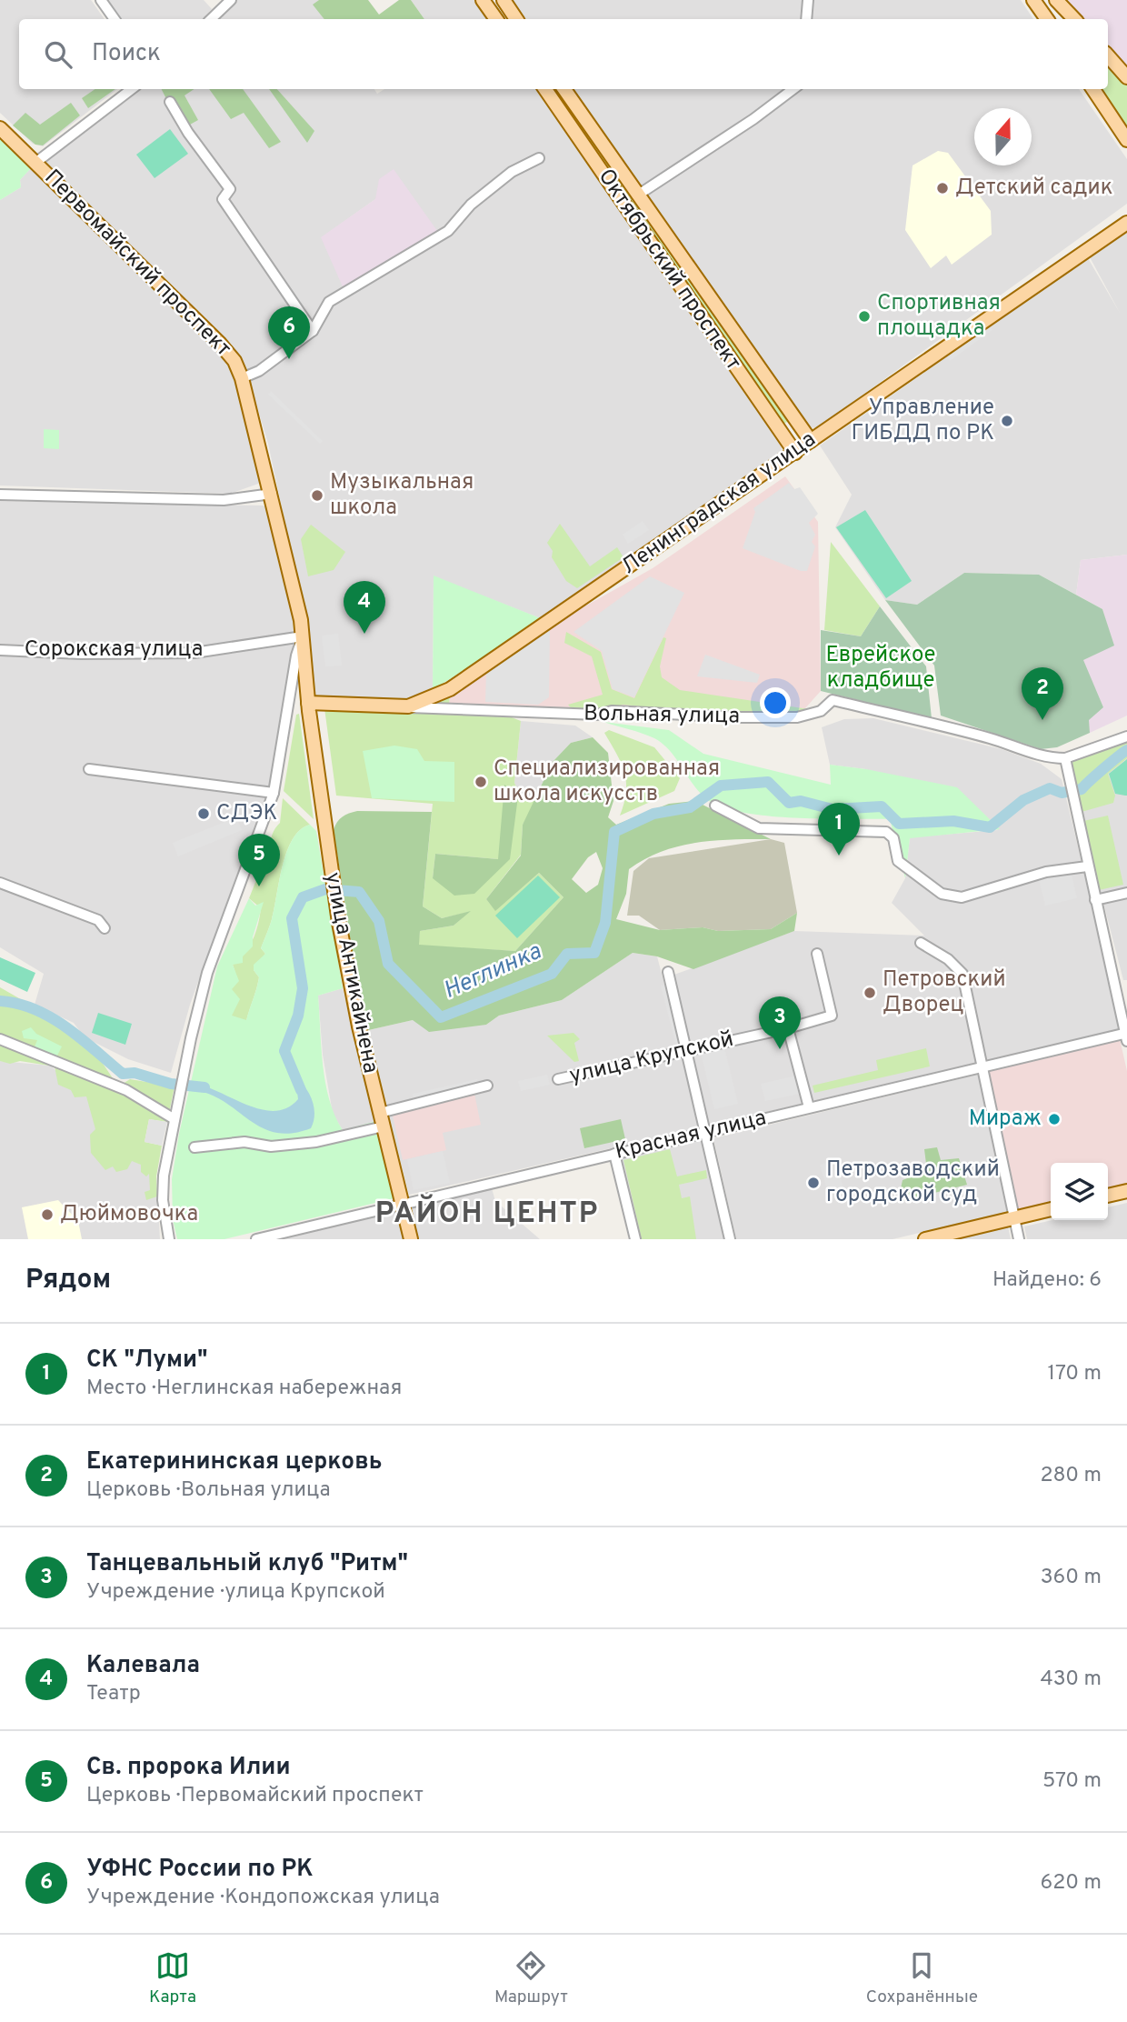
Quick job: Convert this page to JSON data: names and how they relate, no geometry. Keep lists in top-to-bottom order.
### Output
{
  "streets": {
    "main road": [
      "Первомайский проспект",
      "Октябрьский проспект",
      "Ленинградская улица",
      "улица Антикайнена"
    ],
    "street": [
      "Сорокская улица",
      "Вольная улица",
      "улица Крупской",
      "Красная улица"
    ]
  },
  "crossings": [
    ["Первомайский проспект", "Ленинградская улица"],
    ["Первомайский проспект", "Сорокская улица"],
    ["Первомайский проспект", "улица Антикайнена"],
    ["Октябрьский проспект", "Ленинградская улица"],
    ["Ленинградская улица", "Вольная улица"],
    ["Ленинградская улица", "улица Антикайнена"],
    ["улица Антикайнена", "Красная улица"]
  ],
  "districts": ["РАЙОН ЦЕНТР"],
  "water": ["Неглинка"],
  "parks": ["Еврейское кладбище"],
  "places": [
    "Детский садик",
    "Спортивная площадка",
    "Управление ГИБДД по РК",
    "Музыкальная школа",
    "Специализированная школа искусств",
    "СДЭК",
    "Петровский Дворец",
    "Мираж",
    "Петрозаводский городской суд",
    "Дюймовочка"
  ],
  "north": "top",
  "page": {
    "search": "Поиск",
    "pins": [
      "6",
      "4",
      "2",
      "1",
      "5",
      "3"
    ],
    "heading": ["Рядом", "Найдено: 6"],
    "list": [
      {
        "mark": "1",
        "name": "СК \"Луми\"",
        "note": "Место · Неглинская набережная",
        "value": "170 m"
      },
      {
        "mark": "2",
        "name": "Екатерининская церковь",
        "note": "Церковь · Вольная улица",
        "value": "280 m"
      },
      {
        "mark": "3",
        "name": "Танцевальный клуб \"Ритм\"",
        "note": "Учреждение · улица Крупской",
        "value": "360 m"
      },
      {
        "mark": "4",
        "name": "Калевала",
        "note": "Театр",
        "value": "430 m"
      },
      {
        "mark": "5",
        "name": "Св. пророка Илии",
        "note": "Церковь · Первомайский проспект",
        "value": "570 m"
      },
      {
        "mark": "6",
        "name": "УФНС России по РК",
        "note": "Учреждение · Кондопожская улица",
        "value": "620 m"
      }
    ],
    "nav": ["Карта", "Маршрут", "Сохранённые"]
  }
}
